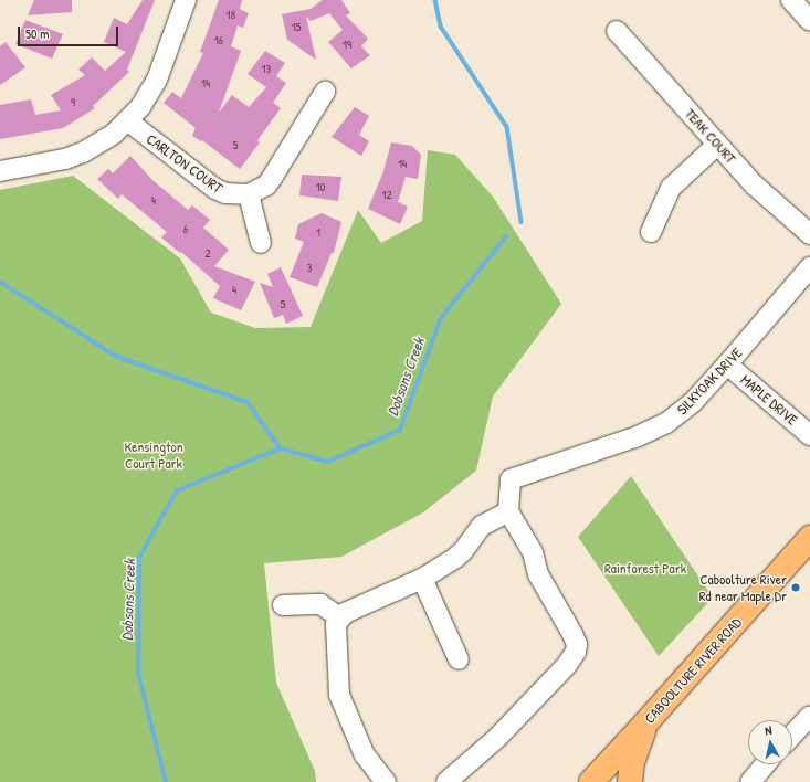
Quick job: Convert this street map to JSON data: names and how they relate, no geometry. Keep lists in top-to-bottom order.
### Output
{
  "streets": {
    "main road": ["CABOOLTURE RIVER ROAD"],
    "street": [
      "TEAK COURT",
      "CARLTON COURT",
      "SILKYOAK DRIVE",
      "MAPLE DRIVE"
    ]
  },
  "crossings": [
    ["SILKYOAK DRIVE", "MAPLE DRIVE"]
  ],
  "water": ["Dobsons Creek"],
  "parks": ["Kensington Court Park", "Rainforest Park"],
  "places": ["Caboolture River Rd near Maple Dr"],
  "house_numbers": [
    "18",
    "15",
    "16",
    "19",
    "13",
    "14",
    "9",
    "5",
    "14",
    "10",
    "12",
    "4",
    "6",
    "1",
    "2",
    "3",
    "4",
    "5"
  ],
  "scale_bar": "50 m",
  "north": "top"
}
